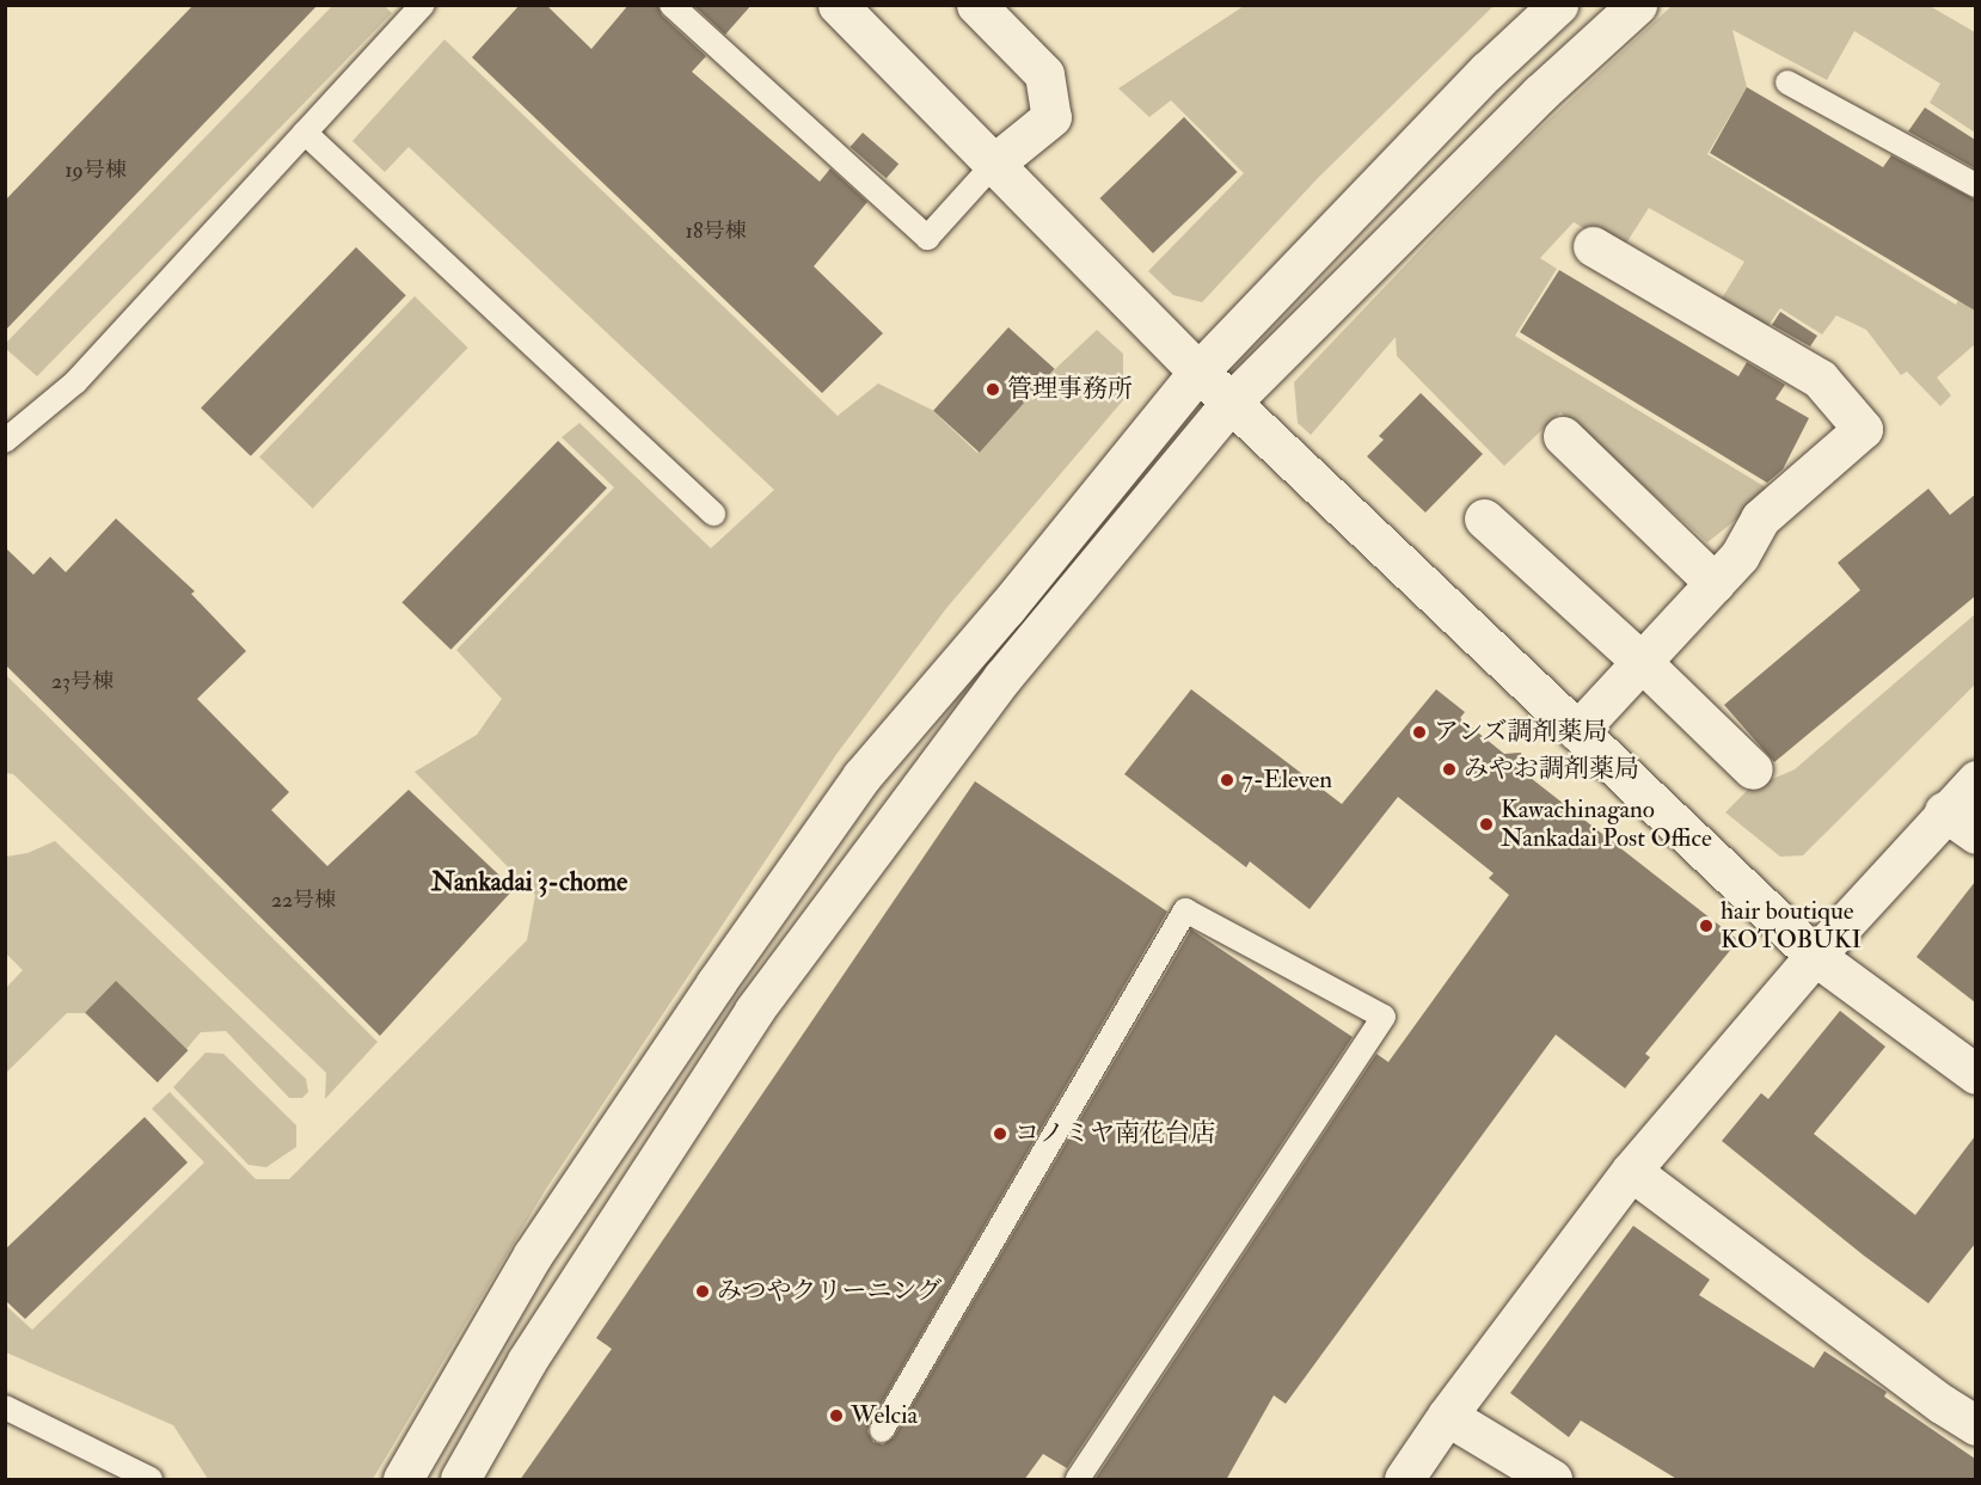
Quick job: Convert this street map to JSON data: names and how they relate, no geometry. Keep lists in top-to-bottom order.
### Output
{
  "districts": ["Nankadai 3-chome"],
  "places": [
    "管理事務所",
    "アンズ調剤薬局",
    "みやお調剤薬局",
    "7-Eleven",
    "Kawachinagano Nankadai Post Office",
    "hair boutique KOTOBUKI",
    "コノミヤ南花台店",
    "みつやクリーニング",
    "Welcia"
  ],
  "house_numbers": [
    "19号棟",
    "18号棟",
    "23号棟",
    "22号棟"
  ]
}
